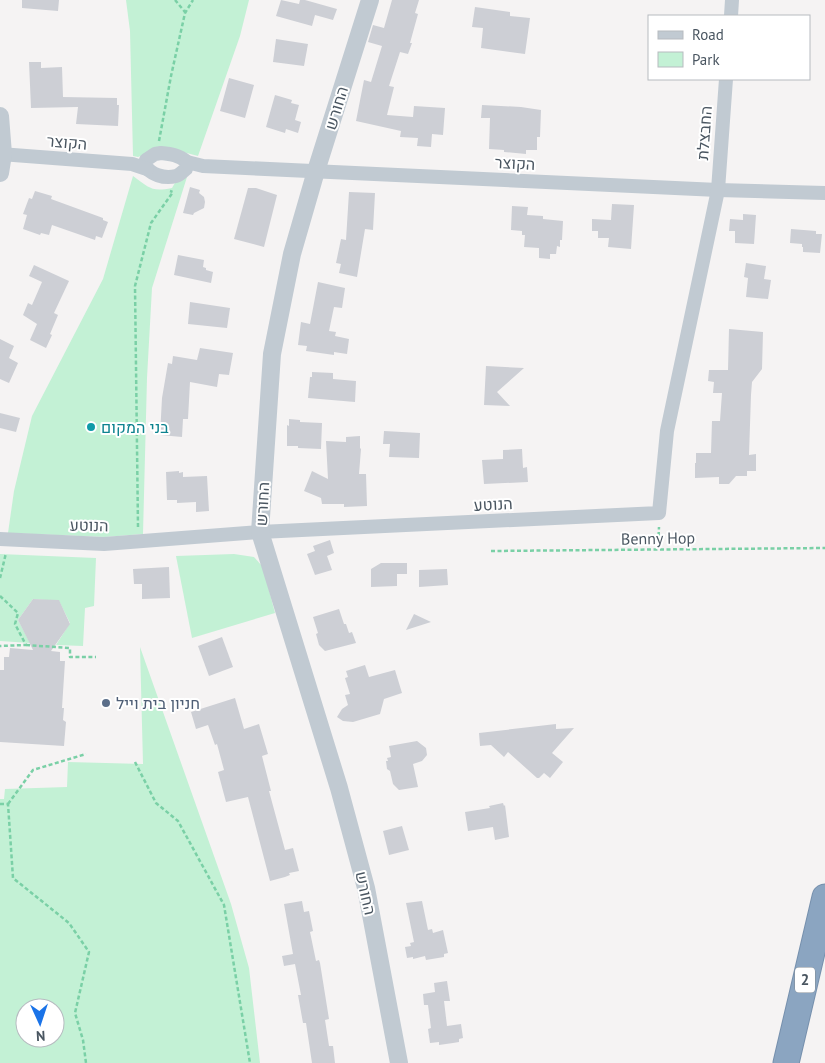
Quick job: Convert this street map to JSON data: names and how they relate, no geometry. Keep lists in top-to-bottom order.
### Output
{
  "streets": {
    "highway": ["2"],
    "street": [
      "החורש",
      "החבצלת",
      "הקוצר",
      "הנוטע"
    ],
    "path": ["Benny Hop"]
  },
  "crossings": [
    ["החורש", "הקוצר"],
    ["החורש", "הנוטע"],
    ["החבצלת", "הקוצר"]
  ],
  "places": ["בני המקום", "חניון בית וייל"],
  "legend": ["Road", "Park"],
  "north": "bottom"
}
